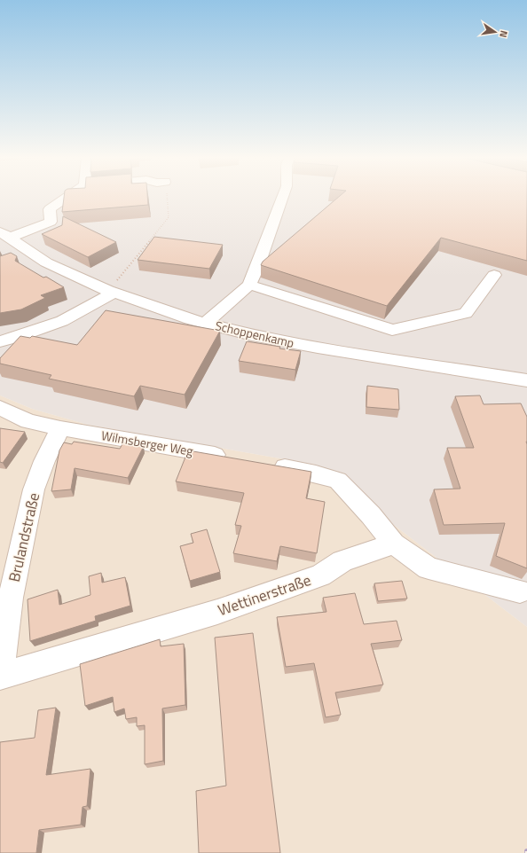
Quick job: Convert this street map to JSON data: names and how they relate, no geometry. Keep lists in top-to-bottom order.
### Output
{
  "streets": {
    "street": [
      "Schoppenkamp",
      "Wilmsberger Weg",
      "Brulandstraße",
      "Wettinerstraße"
    ]
  },
  "crossings": [
    ["Wilmsberger Weg", "Brulandstraße"]
  ],
  "north": "right"
}
